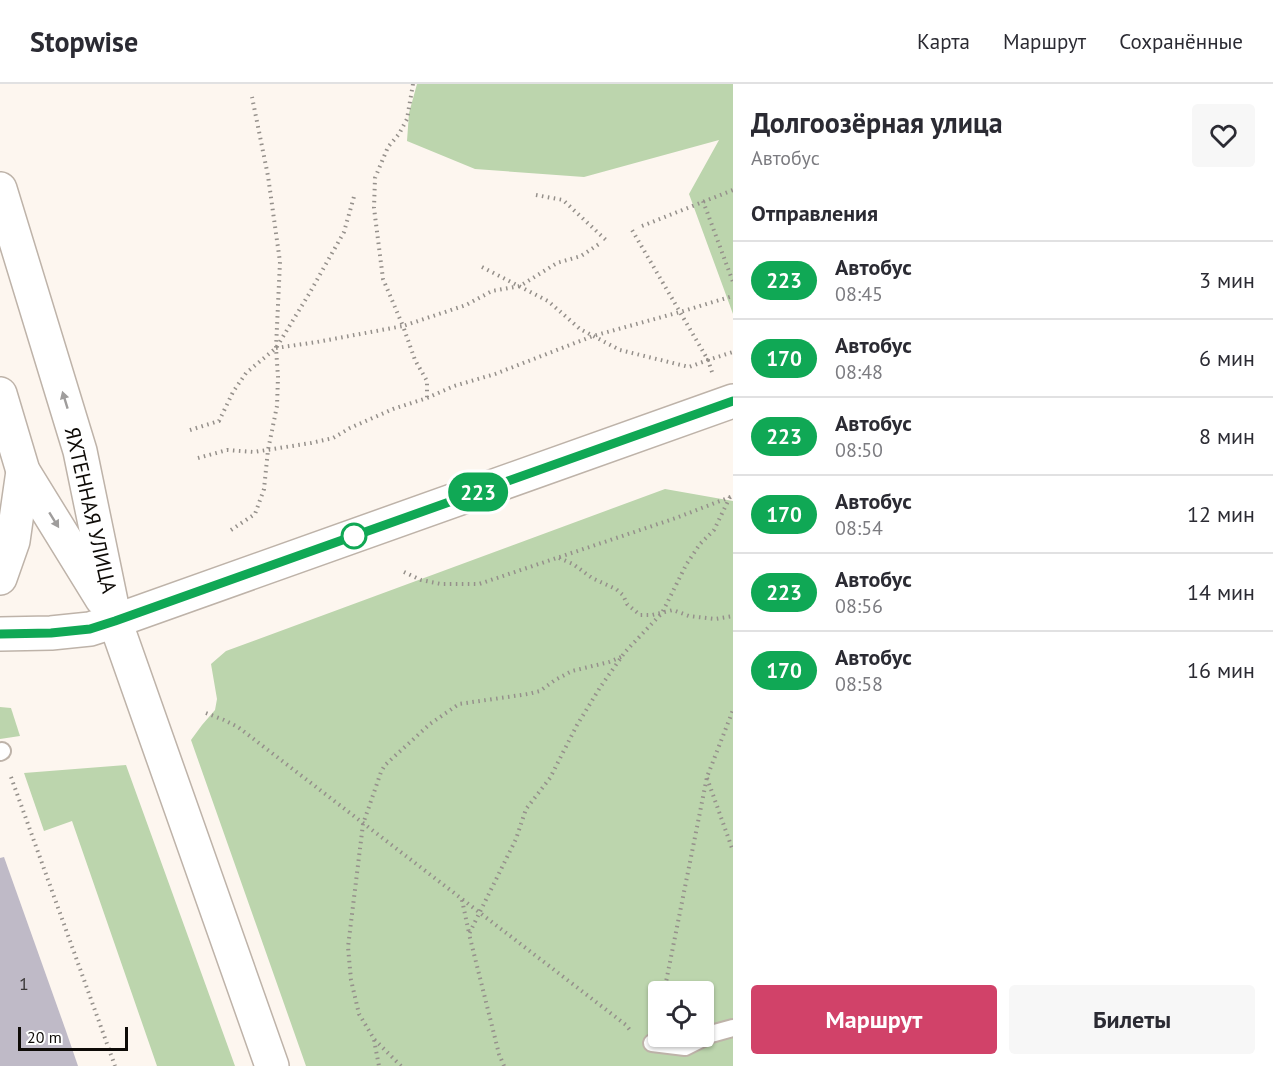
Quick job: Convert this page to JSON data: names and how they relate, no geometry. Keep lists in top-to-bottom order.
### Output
{
  "streets": {
    "main road": ["ЯХТЕННАЯ УЛИЦА"]
  },
  "lines": ["bus line 223"],
  "house_numbers": ["1"],
  "scale_bar": "20 m",
  "page": {
    "header": "Stopwise",
    "nav": ["Карта", "Маршрут", "Сохранённые"],
    "on_map": "223",
    "heading": [
      ["Долгоозёрная улица", "Автобус"],
      "Отправления"
    ],
    "list": [
      {
        "mark": "223",
        "name": "Автобус",
        "note": "08:45",
        "value": "3 мин"
      },
      {
        "mark": "170",
        "name": "Автобус",
        "note": "08:48",
        "value": "6 мин"
      },
      {
        "mark": "223",
        "name": "Автобус",
        "note": "08:50",
        "value": "8 мин"
      },
      {
        "mark": "170",
        "name": "Автобус",
        "note": "08:54",
        "value": "12 мин"
      },
      {
        "mark": "223",
        "name": "Автобус",
        "note": "08:56",
        "value": "14 мин"
      },
      {
        "mark": "170",
        "name": "Автобус",
        "note": "08:58",
        "value": "16 мин"
      }
    ],
    "buttons": ["Маршрут", "Билеты"],
    "scale": "20 m"
  }
}
